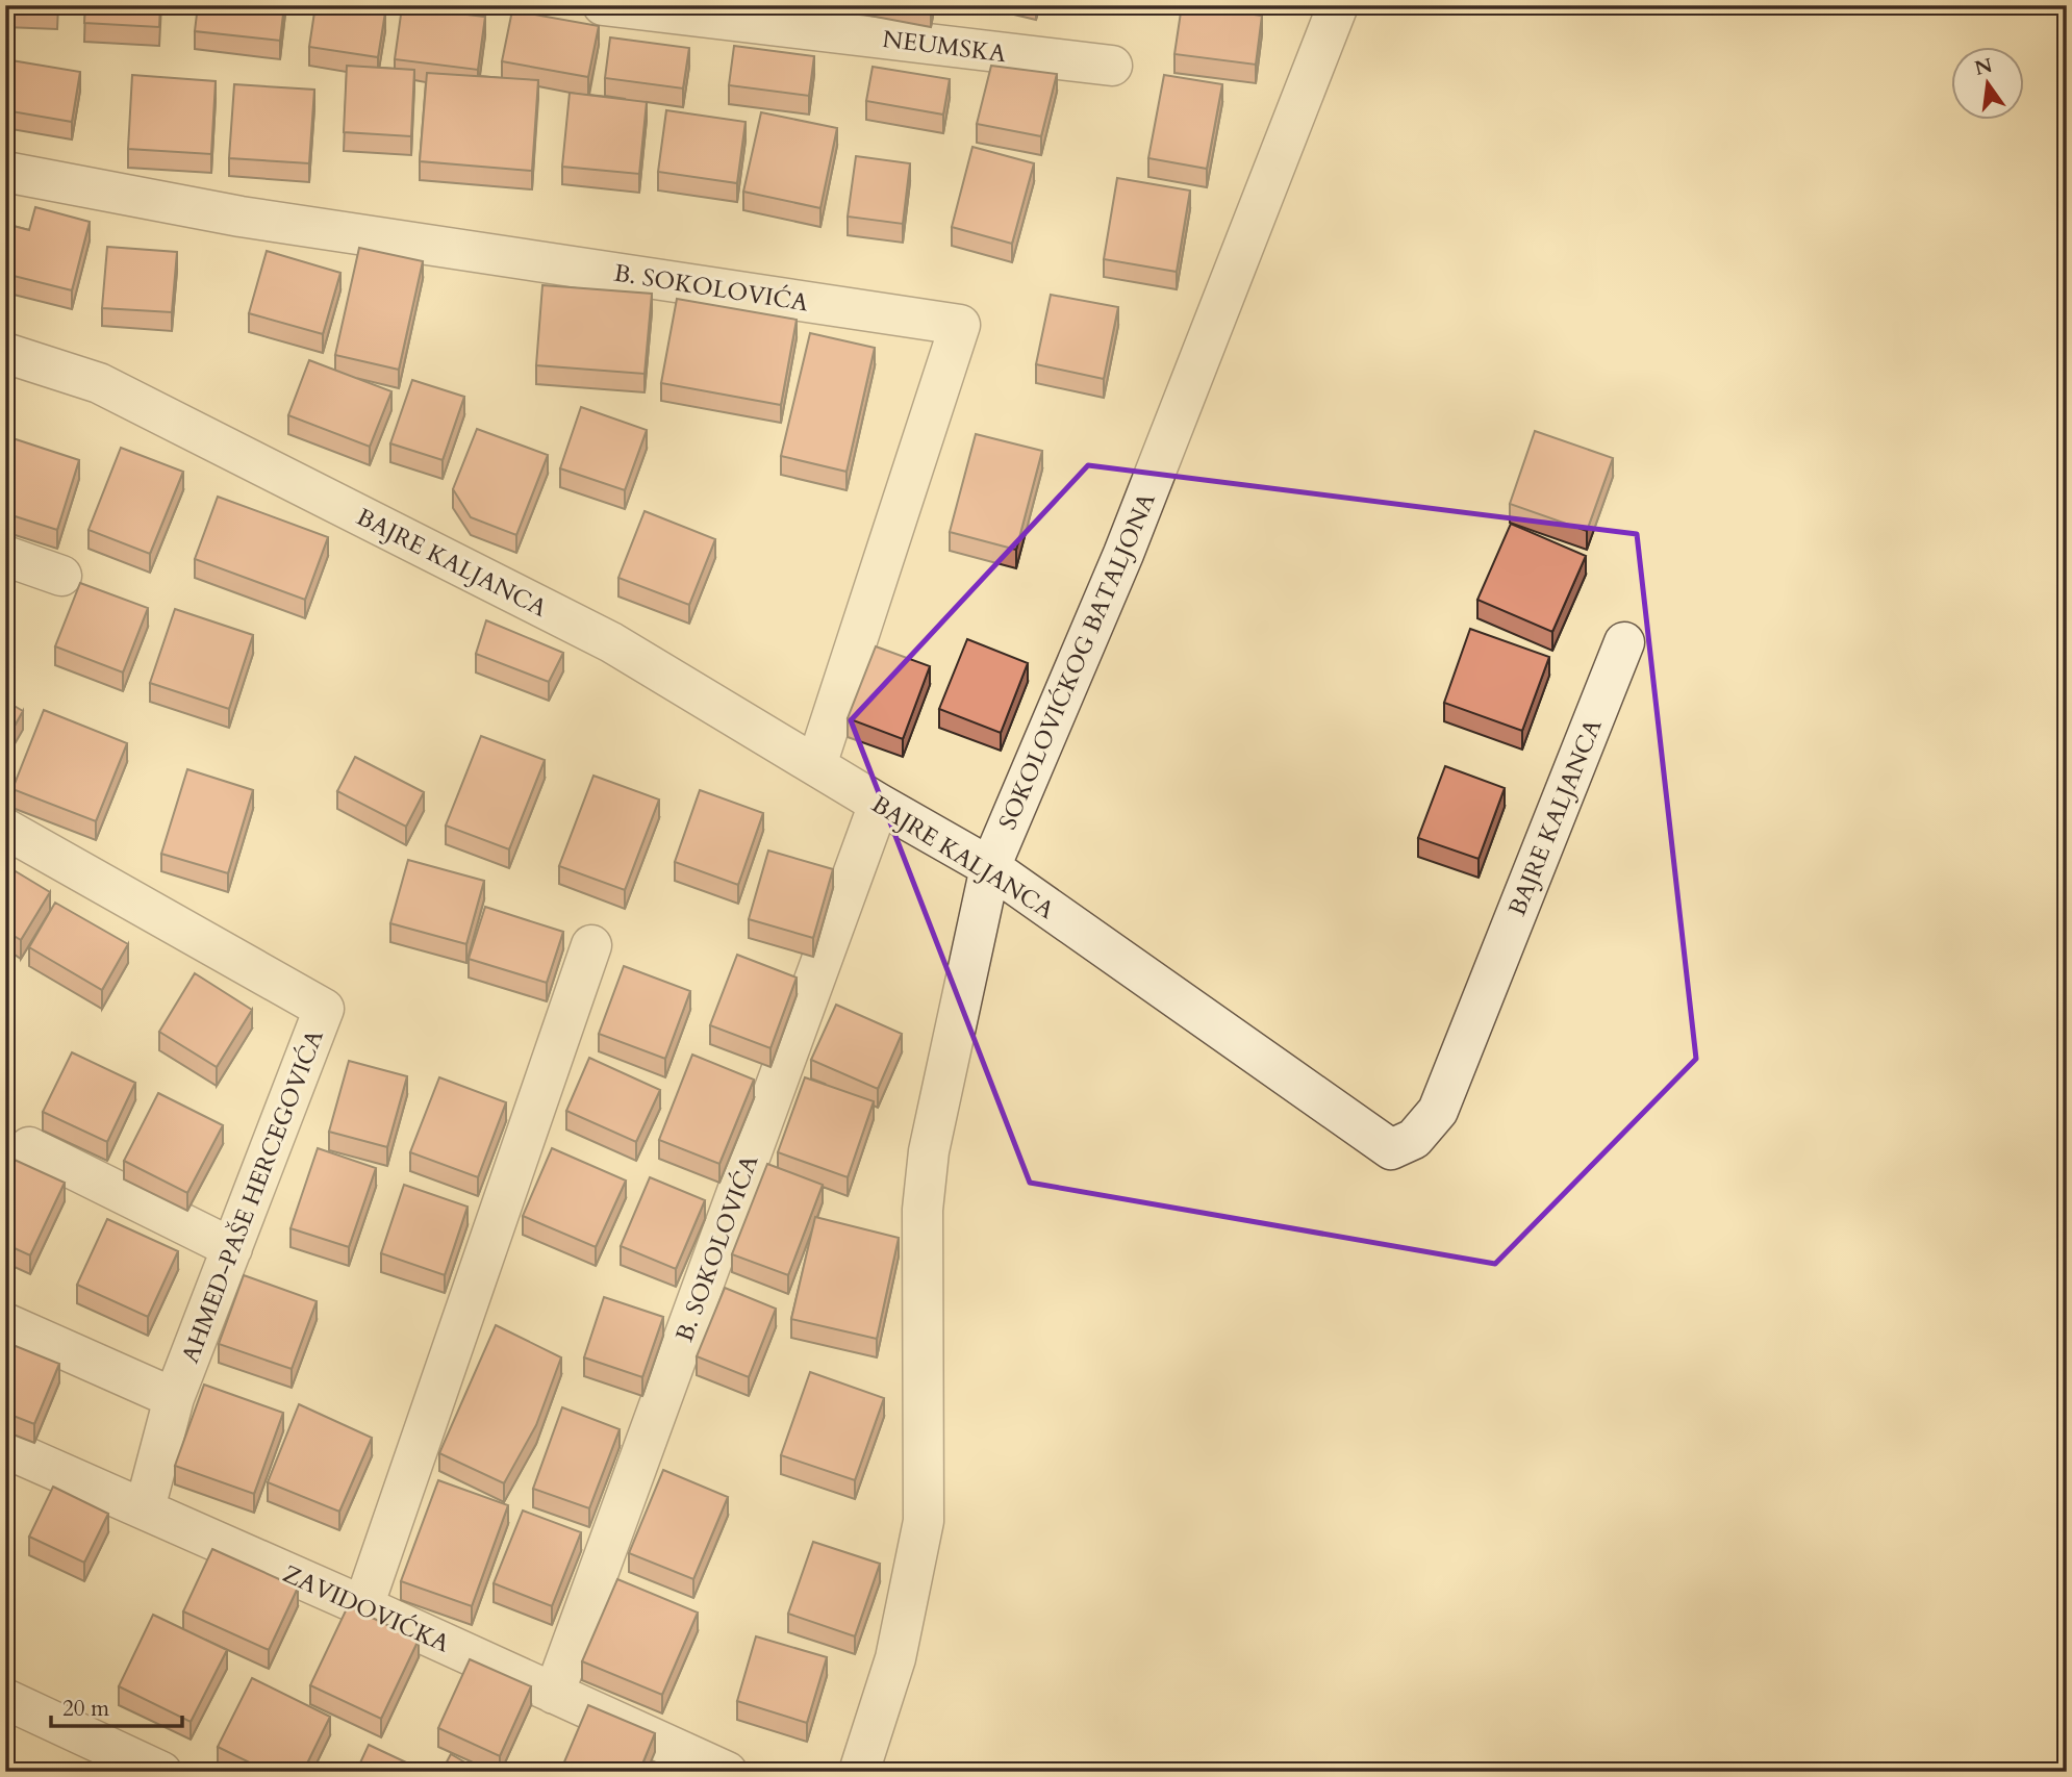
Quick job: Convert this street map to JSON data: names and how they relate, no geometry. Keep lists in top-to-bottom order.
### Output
{
  "streets": {
    "street": [
      "NEUMSKA",
      "B. SOKOLOVIĆA",
      "BAJRE KALJANCA",
      "SOKOLOVIĆKOG BATALJONA",
      "AHMED-PAŠE HERCEGOVIĆA",
      "ZAVIDOVIĆKA"
    ]
  },
  "crossings": [
    ["B. SOKOLOVIĆA", "BAJRE KALJANCA"],
    ["B. SOKOLOVIĆA", "ZAVIDOVIĆKA"],
    ["BAJRE KALJANCA", "SOKOLOVIĆKOG BATALJONA"],
    ["AHMED-PAŠE HERCEGOVIĆA", "ZAVIDOVIĆKA"]
  ],
  "scale_bar": "20 m",
  "north": "top"
}
